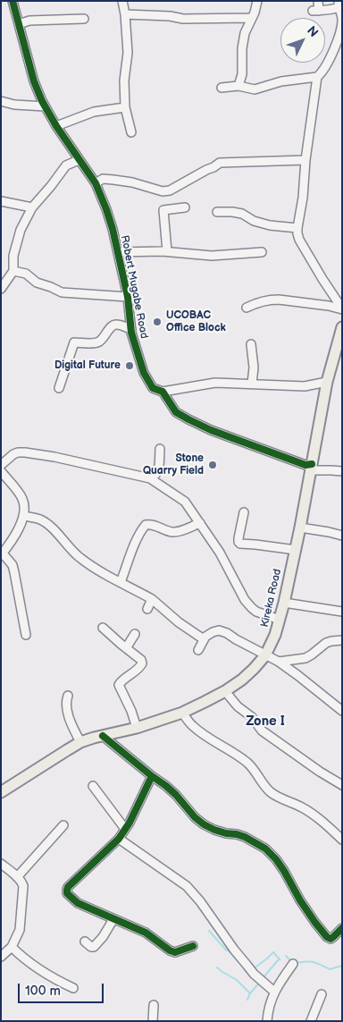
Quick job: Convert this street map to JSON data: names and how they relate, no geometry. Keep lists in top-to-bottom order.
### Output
{
  "streets": {
    "main road": ["Kireka Road"],
    "street": ["Robert Mugabe Road"]
  },
  "crossings": [
    ["Robert Mugabe Road", "Kireka Road"]
  ],
  "districts": ["Zone I"],
  "places": ["UCOBAC Office Block", "Digital Future", "Stone Quarry Field"],
  "scale_bar": "100 m",
  "north": "top right"
}
